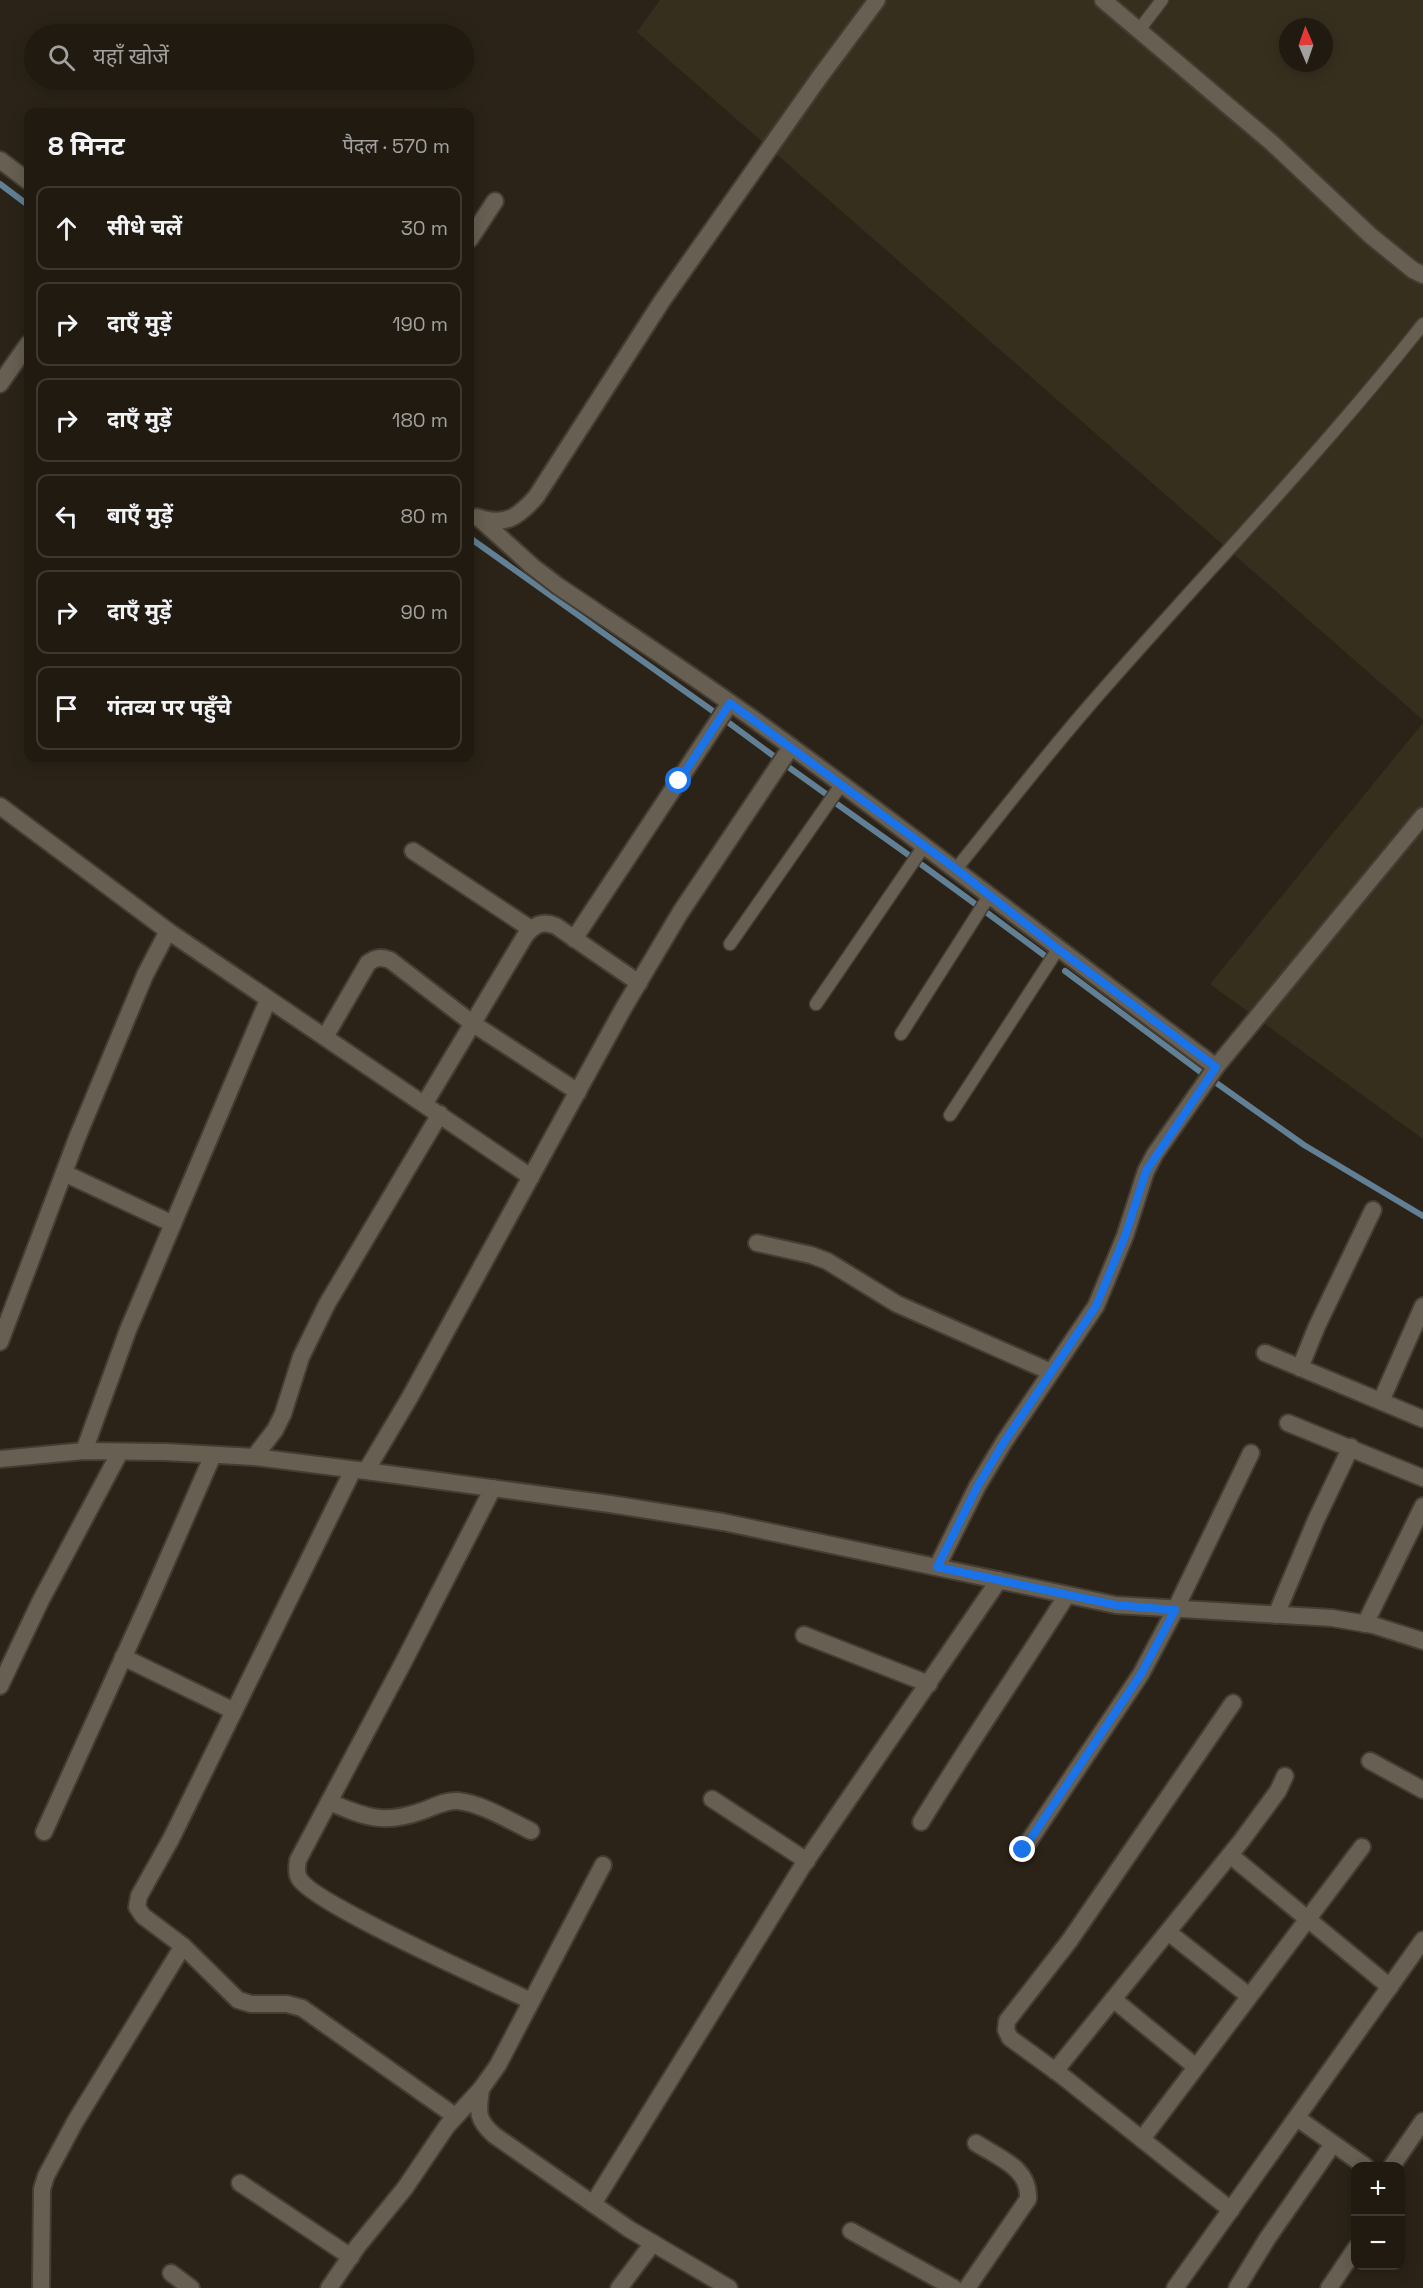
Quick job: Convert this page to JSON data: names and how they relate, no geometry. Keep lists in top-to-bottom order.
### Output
{
  "north": "top",
  "page": {
    "search": "यहाँ खोजें",
    "heading": ["8 मिनट", "पैदल · 570 m"],
    "list": [
      ["सीधे चलें", "30 m"],
      ["दाएँ मुड़ें", "190 m"],
      ["दाएँ मुड़ें", "180 m"],
      ["बाएँ मुड़ें", "80 m"],
      ["दाएँ मुड़ें", "90 m"],
      "गंतव्य पर पहुँचे"
    ],
    "map_buttons": ["+", "−"]
  }
}
